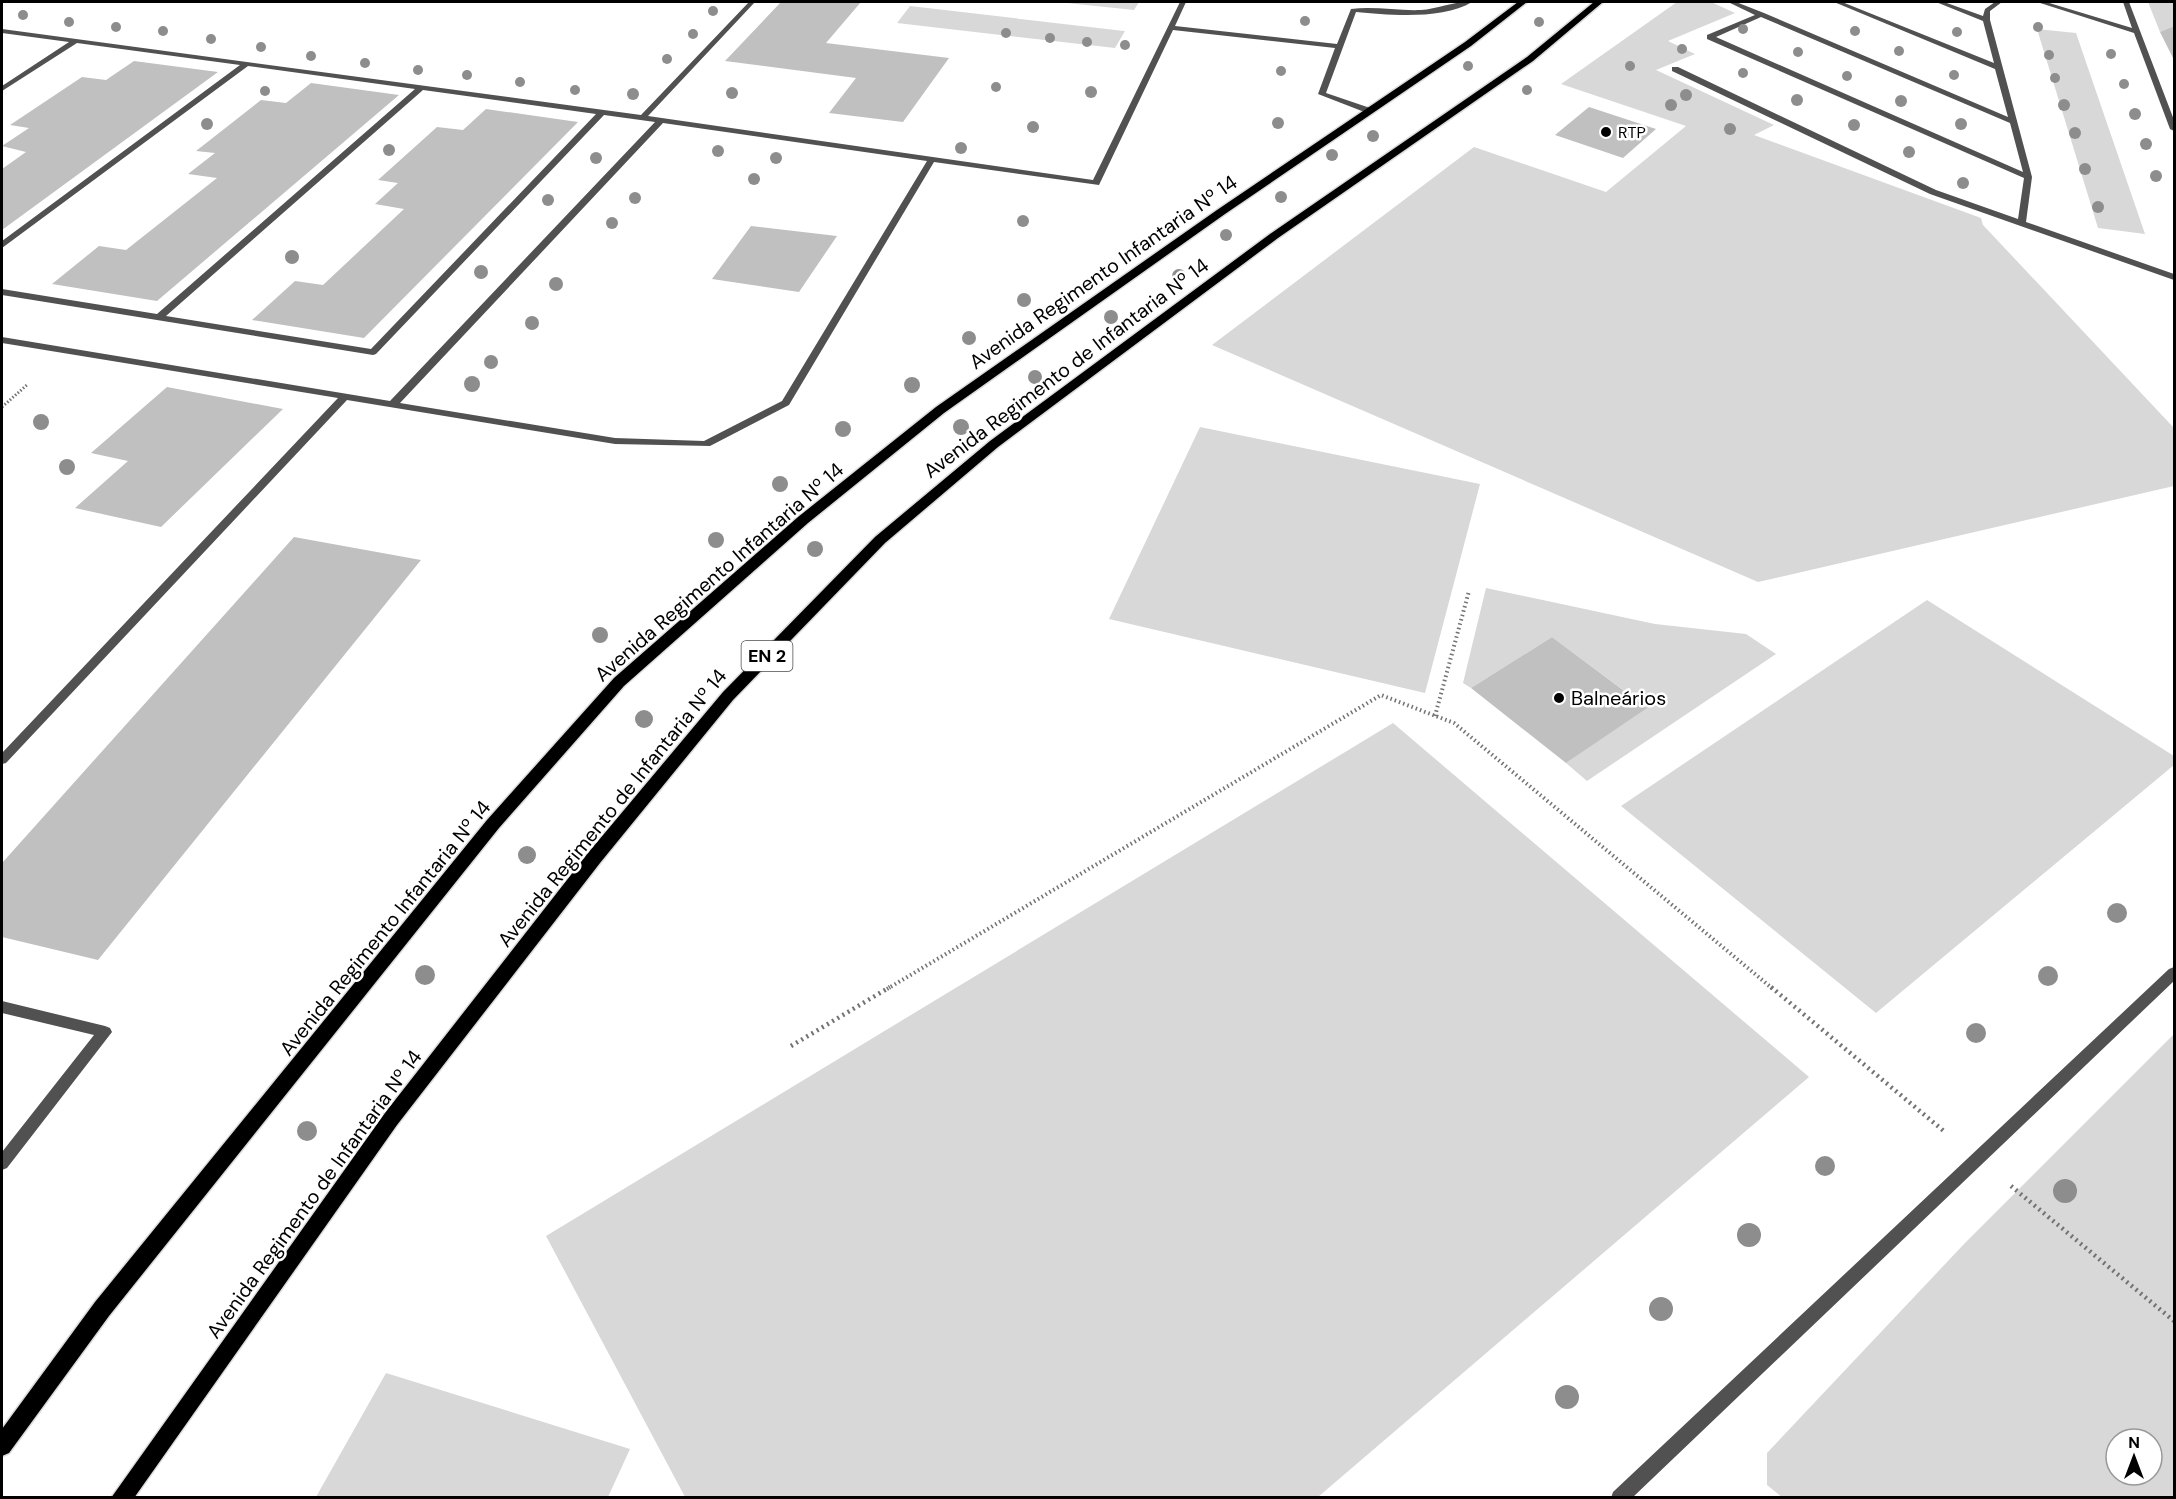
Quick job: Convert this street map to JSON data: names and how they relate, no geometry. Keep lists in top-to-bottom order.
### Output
{
  "streets": {
    "main road": ["Avenida Regimento Infantaria Nº 14", "Avenida Regimento de Infantaria Nº 14", "EN 2"]
  },
  "places": ["RTP", "Balneários"],
  "north": "top"
}
